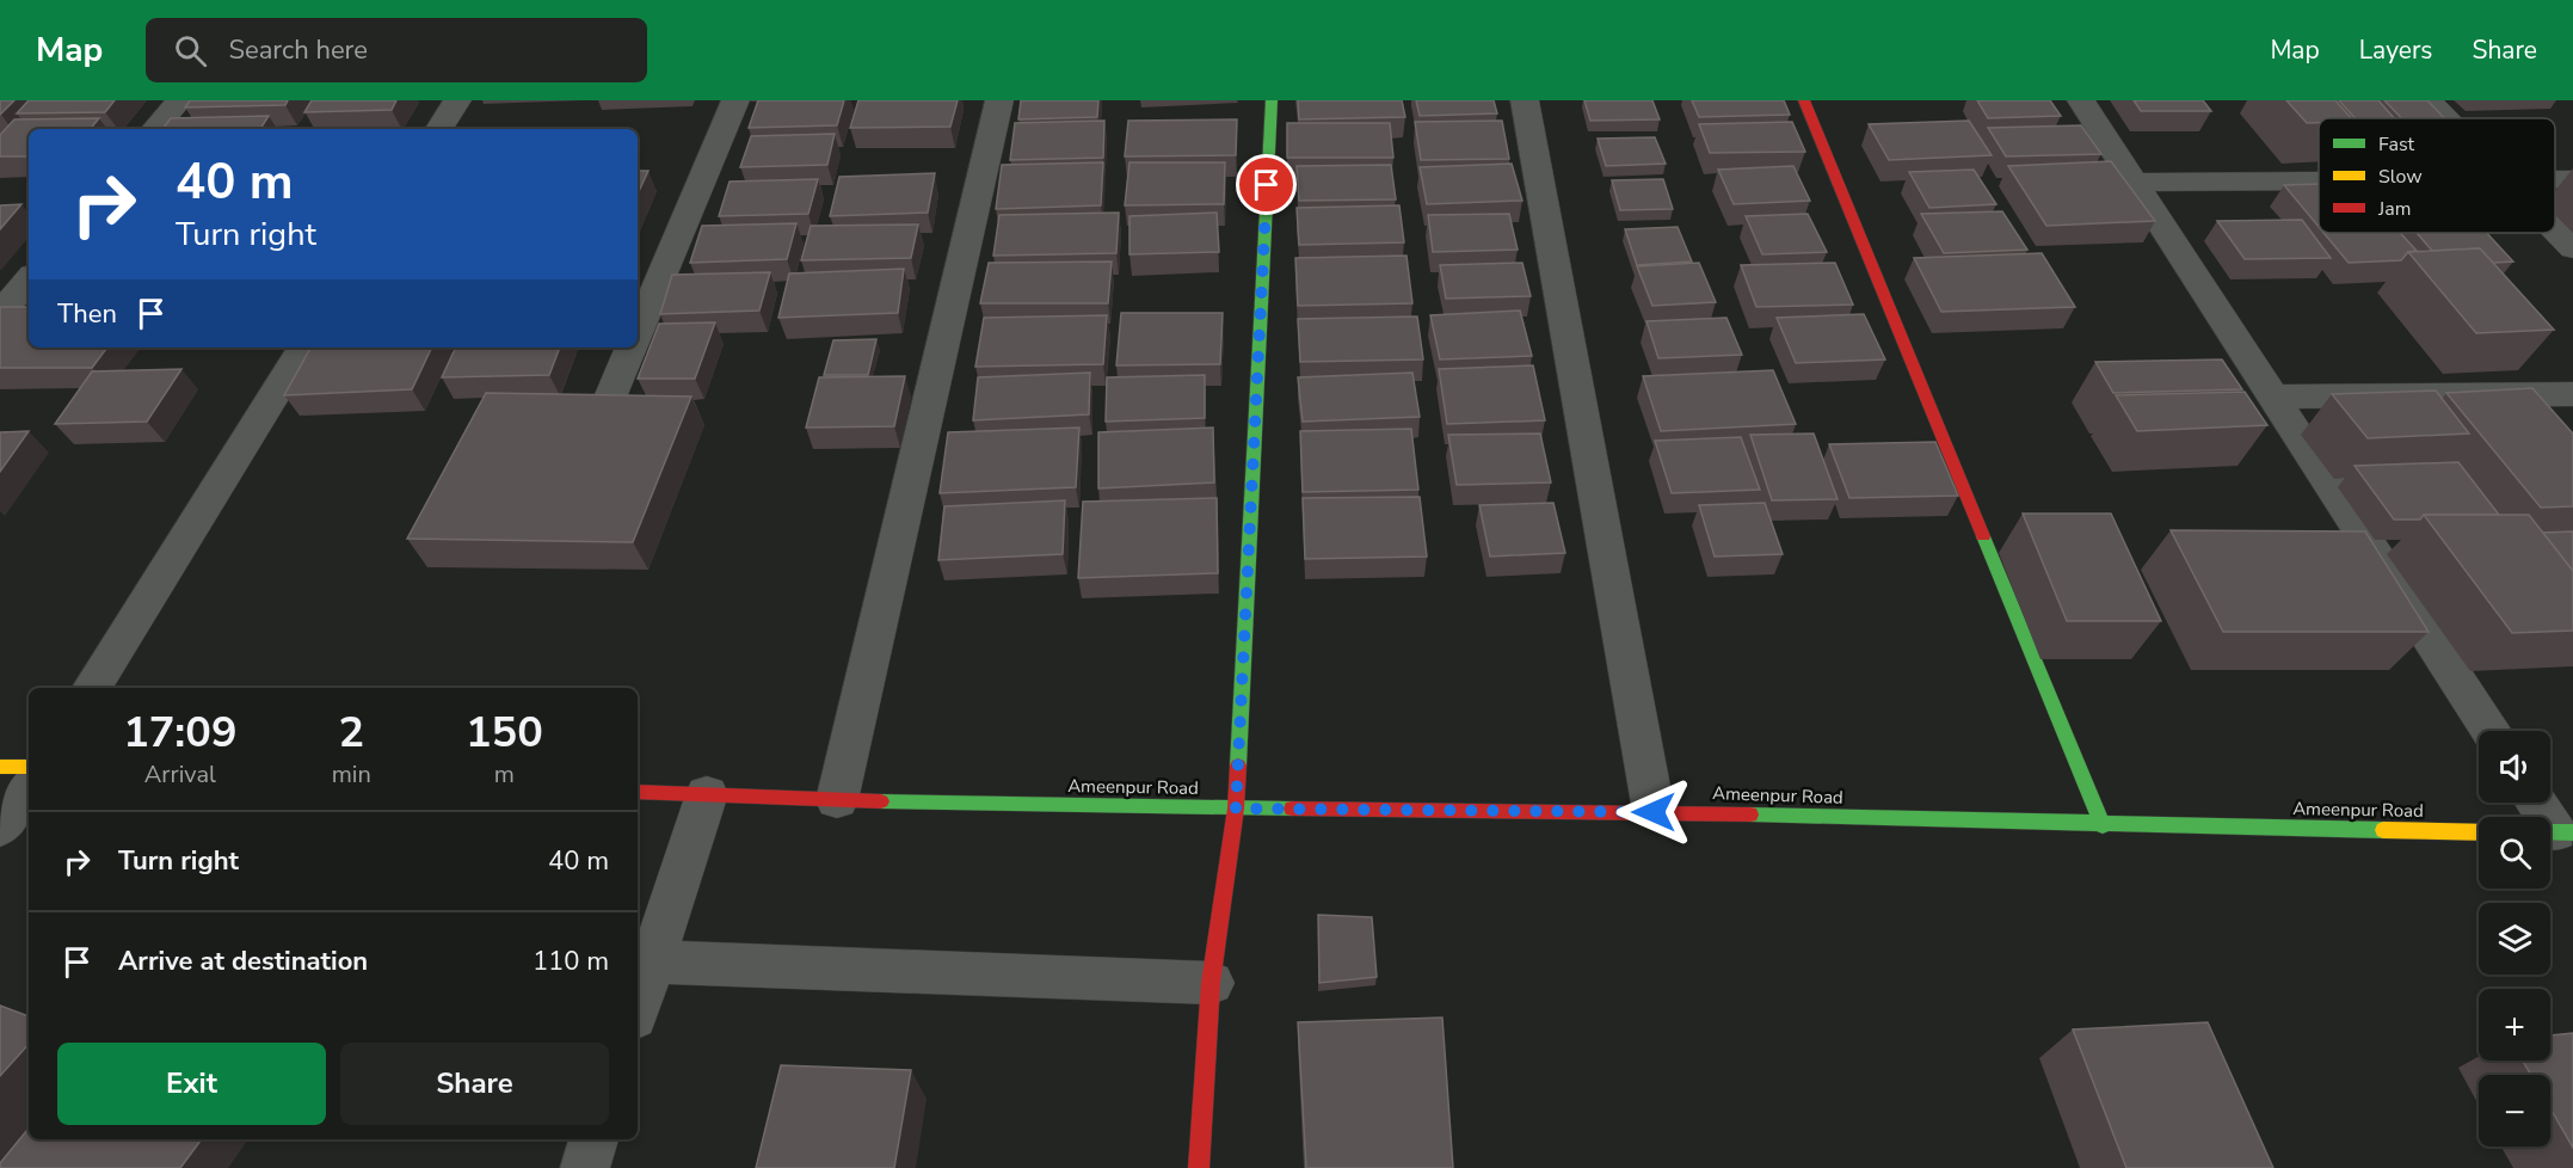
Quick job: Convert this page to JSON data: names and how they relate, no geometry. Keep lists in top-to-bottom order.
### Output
{
  "streets": {
    "street": ["Ameenpur Road"]
  },
  "legend": ["Fast", "Slow", "Jam"],
  "page": {
    "header": "Map",
    "search": "Search here",
    "nav": ["Map", "Layers", "Share"],
    "turn": ["40 m", "Turn right"],
    "then": "Then",
    "eta": [
      "17:09",
      "Arrival",
      "2",
      "min",
      "150",
      "m"
    ],
    "map_buttons": ["+", "−"],
    "list": [
      {
        "name": "Turn right",
        "value": "40 m"
      },
      {
        "name": "Arrive at destination",
        "value": "110 m"
      }
    ],
    "buttons": ["Exit", "Share"]
  }
}
